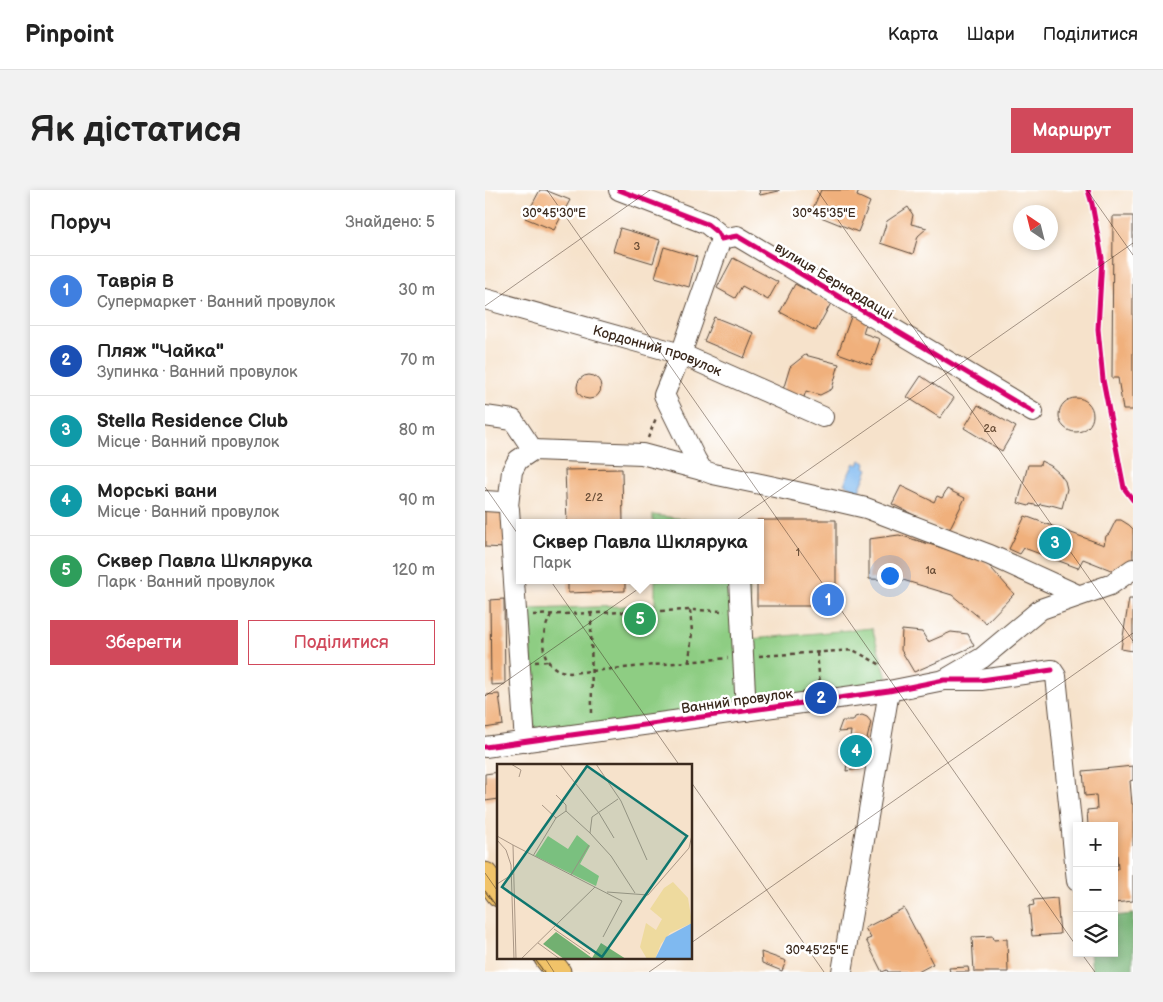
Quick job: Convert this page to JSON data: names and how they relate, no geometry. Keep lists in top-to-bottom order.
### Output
{
  "streets": {
    "street": ["вулиця Бернардацці", "Кордонний провулок", "Ванний провулок"]
  },
  "house_numbers": [
    "3",
    "2а",
    "2/2",
    "1",
    "1а"
  ],
  "north": "top left",
  "page": {
    "header": "Pinpoint",
    "nav": ["Карта", "Шари", "Поділитися"],
    "buttons": [
      "Маршрут",
      ["Зберегти", "Поділитися"]
    ],
    "title": "Як дістатися",
    "heading": ["Поруч", "Знайдено: 5"],
    "list": [
      {
        "mark": "1",
        "name": "Таврія В",
        "note": "Супермаркет · Ванний провулок",
        "value": "30 m"
      },
      {
        "mark": "2",
        "name": "Пляж \"Чайка\"",
        "note": "Зупинка · Ванний провулок",
        "value": "70 m"
      },
      {
        "mark": "3",
        "name": "Stella Residence Club",
        "note": "Місце · Ванний провулок",
        "value": "80 m"
      },
      {
        "mark": "4",
        "name": "Морські вани",
        "note": "Місце · Ванний провулок",
        "value": "90 m"
      },
      {
        "mark": "5",
        "name": "Сквер Павла Шклярука",
        "note": "Парк · Ванний провулок",
        "value": "120 m"
      }
    ],
    "popup": ["Сквер Павла Шклярука", "Парк"],
    "pins": [
      "3",
      "1",
      "5",
      "2",
      "4"
    ],
    "map_buttons": ["+", "−"]
  },
  "coordinates": ["30°45'30\"E", "30°45'35\"E", "30°45'25\"E"]
}
